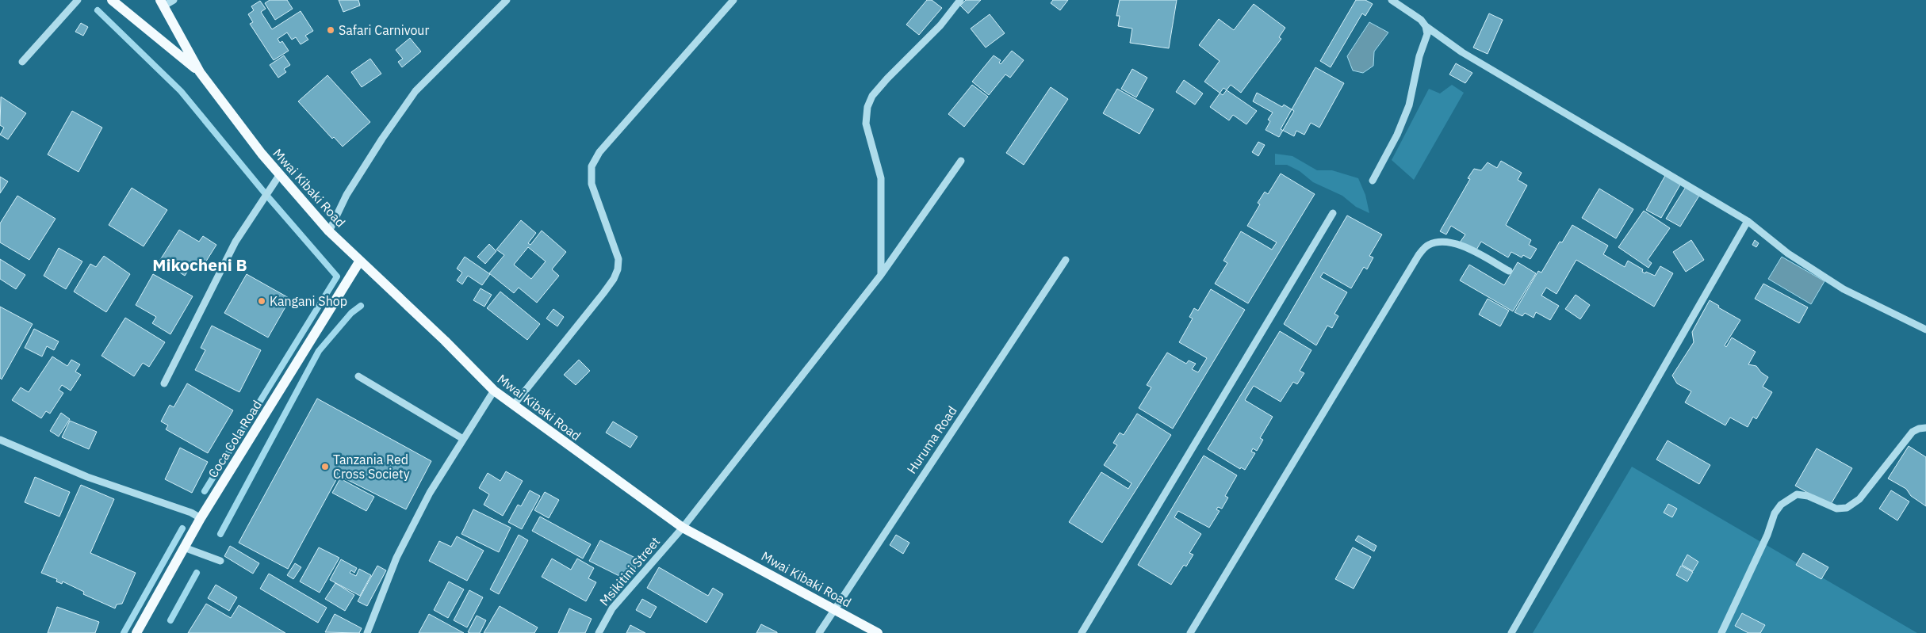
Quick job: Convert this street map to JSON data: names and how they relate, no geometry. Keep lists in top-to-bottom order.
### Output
{
  "streets": {
    "main road": ["Mwai Kibaki Road", "Coca Cola Road"],
    "street": ["Huruma Road", "Msikitini Street"]
  },
  "crossings": [
    ["Mwai Kibaki Road", "Coca Cola Road"],
    ["Mwai Kibaki Road", "Huruma Road"],
    ["Mwai Kibaki Road", "Msikitini Street"]
  ],
  "districts": ["Mikocheni B"],
  "places": ["Safari Carnivour", "Kangani Shop", "Tanzania Red Cross Society"]
}
